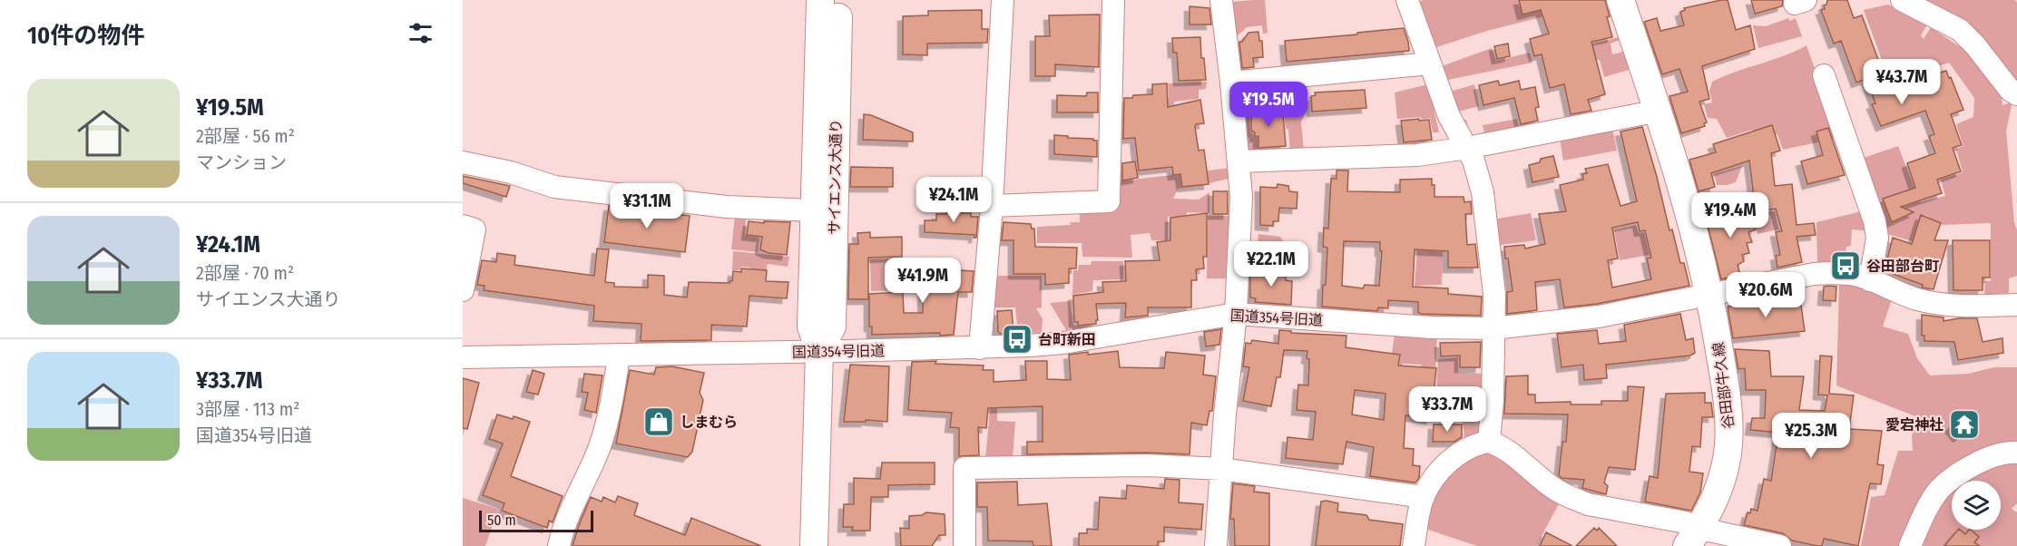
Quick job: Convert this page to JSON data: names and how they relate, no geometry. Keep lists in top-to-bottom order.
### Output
{
  "streets": {
    "main road": ["サイエンス大通り", "谷田部牛久線"],
    "street": ["国道354号旧道"]
  },
  "crossings": [
    ["サイエンス大通り", "国道354号旧道"],
    ["国道354号旧道", "谷田部牛久線"]
  ],
  "places": {
    "bus stop": ["谷田部台町", "台町新田"],
    "shop": ["しまむら"],
    "temple": ["愛宕神社"]
  },
  "scale_bar": "50 m",
  "page": {
    "heading": "10件の物件",
    "price": [
      "¥43.7M",
      "¥19.5M",
      "¥24.1M",
      "¥31.1M",
      "¥19.4M",
      "¥22.1M",
      "¥41.9M",
      "¥20.6M",
      "¥33.7M",
      "¥25.3M"
    ],
    "list": [
      {
        "name": "¥19.5M",
        "note": "2部屋 · 56 m² · マンション"
      },
      {
        "name": "¥24.1M",
        "note": "2部屋 · 70 m² · サイエンス大通り"
      },
      {
        "name": "¥33.7M",
        "note": "3部屋 · 113 m² · 国道354号旧道"
      }
    ],
    "scale": "50 m"
  }
}
